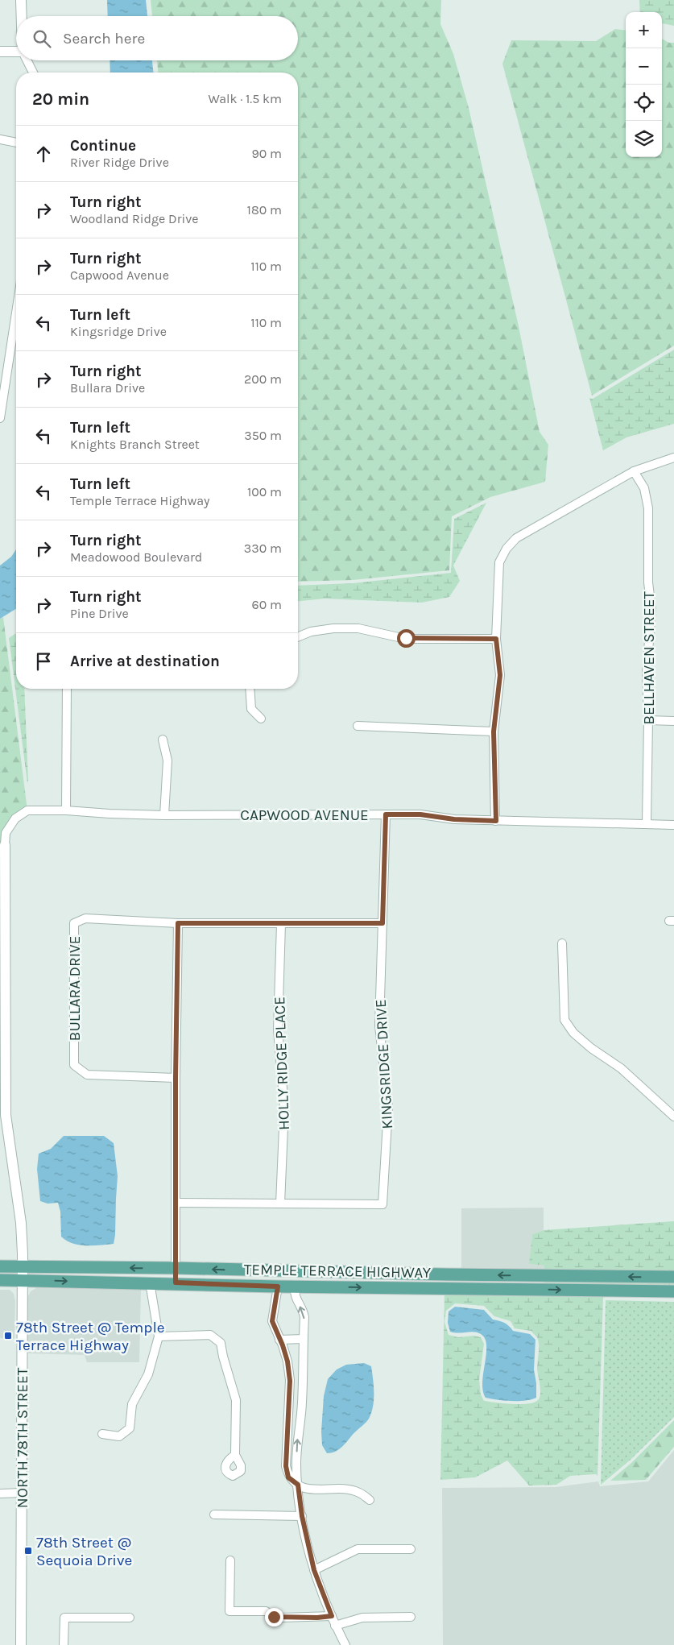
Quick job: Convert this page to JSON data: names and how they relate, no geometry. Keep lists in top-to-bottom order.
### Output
{
  "streets": {
    "main road": ["TEMPLE TERRACE HIGHWAY"],
    "street": [
      "BELLHAVEN STREET",
      "CAPWOOD AVENUE",
      "BULLARA DRIVE",
      "HOLLY RIDGE PLACE",
      "KINGSRIDGE DRIVE",
      "NORTH 78TH STREET"
    ]
  },
  "crossings": [
    ["BELLHAVEN STREET", "CAPWOOD AVENUE"],
    ["CAPWOOD AVENUE", "KINGSRIDGE DRIVE"],
    ["CAPWOOD AVENUE", "NORTH 78TH STREET"],
    ["BULLARA DRIVE", "HOLLY RIDGE PLACE"],
    ["BULLARA DRIVE", "KINGSRIDGE DRIVE"],
    ["HOLLY RIDGE PLACE", "KINGSRIDGE DRIVE"],
    ["TEMPLE TERRACE HIGHWAY", "NORTH 78TH STREET"]
  ],
  "places": {
    "transit": ["78th Street @ Temple Terrace Highway", "78th Street @ Sequoia Drive"]
  },
  "page": {
    "map_buttons": ["+", "−"],
    "search": "Search here",
    "heading": ["20 min", "Walk · 1.5 km"],
    "list": [
      ["Continue", "River Ridge Drive", "90 m"],
      ["Turn right", "Woodland Ridge Drive", "180 m"],
      ["Turn right", "Capwood Avenue", "110 m"],
      ["Turn left", "Kingsridge Drive", "110 m"],
      ["Turn right", "Bullara Drive", "200 m"],
      ["Turn left", "Knights Branch Street", "350 m"],
      ["Turn left", "Temple Terrace Highway", "100 m"],
      ["Turn right", "Meadowood Boulevard", "330 m"],
      ["Turn right", "Pine Drive", "60 m"],
      "Arrive at destination"
    ]
  }
}
